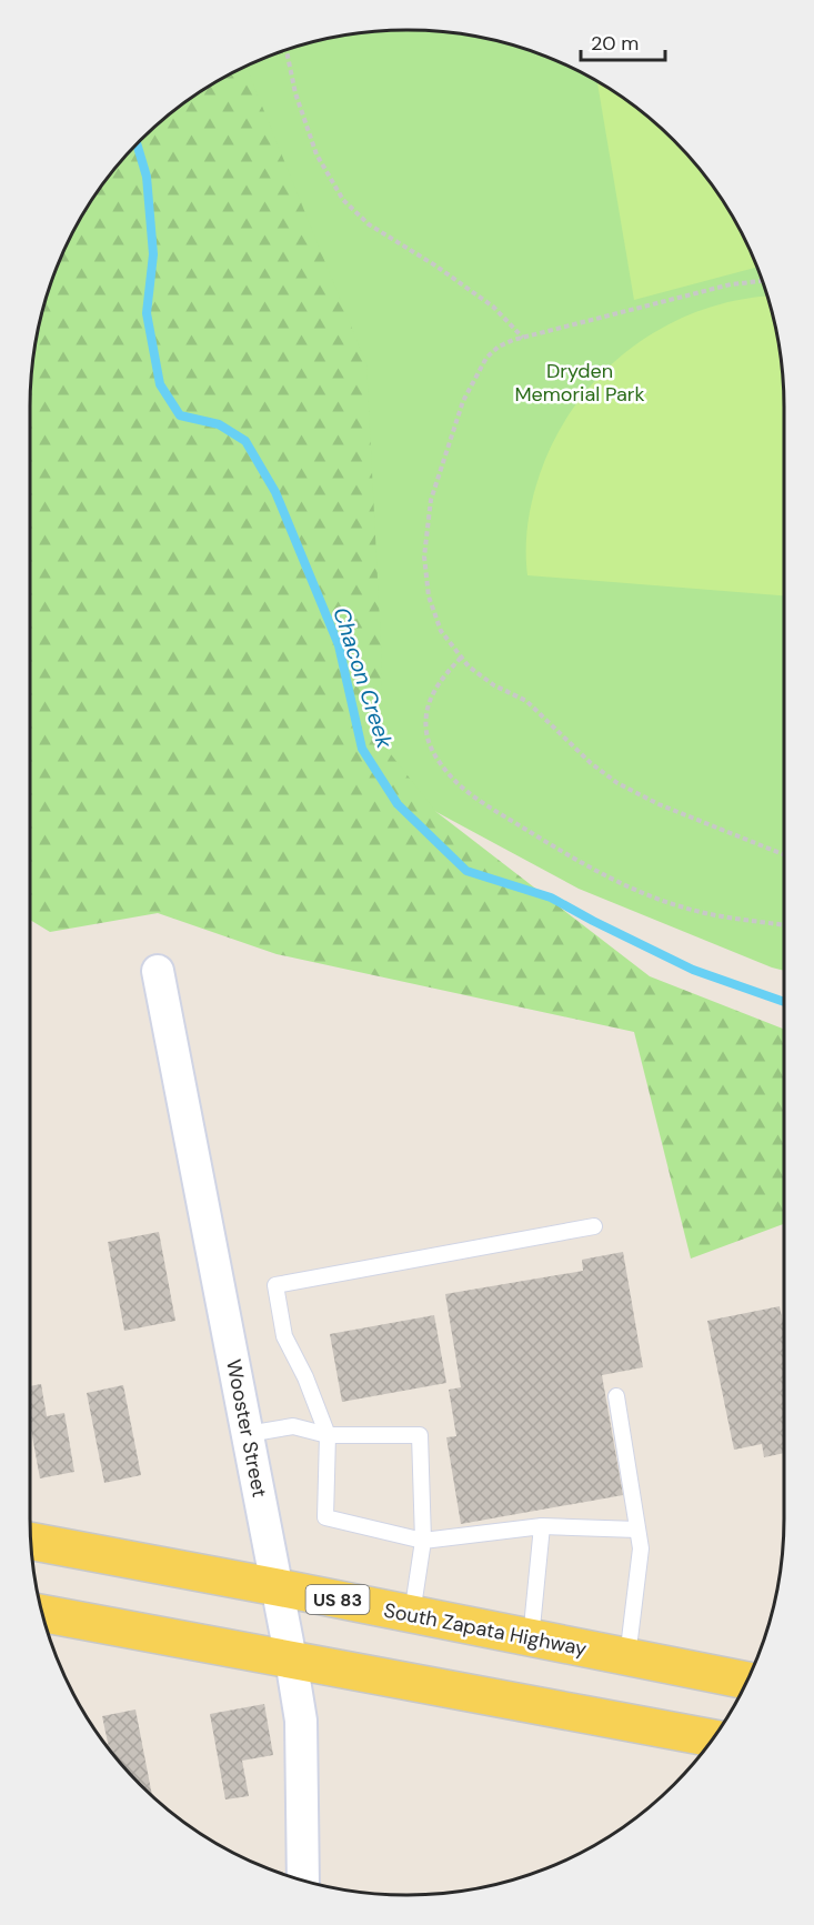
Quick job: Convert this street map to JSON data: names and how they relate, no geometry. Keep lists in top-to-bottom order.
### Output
{
  "streets": {
    "main road": ["US 83", "South Zapata Highway"],
    "street": ["Wooster Street"]
  },
  "crossings": [
    ["Wooster Street", "South Zapata Highway"]
  ],
  "water": ["Chacon Creek"],
  "parks": ["Dryden Memorial Park"],
  "scale_bar": "20 m"
}
